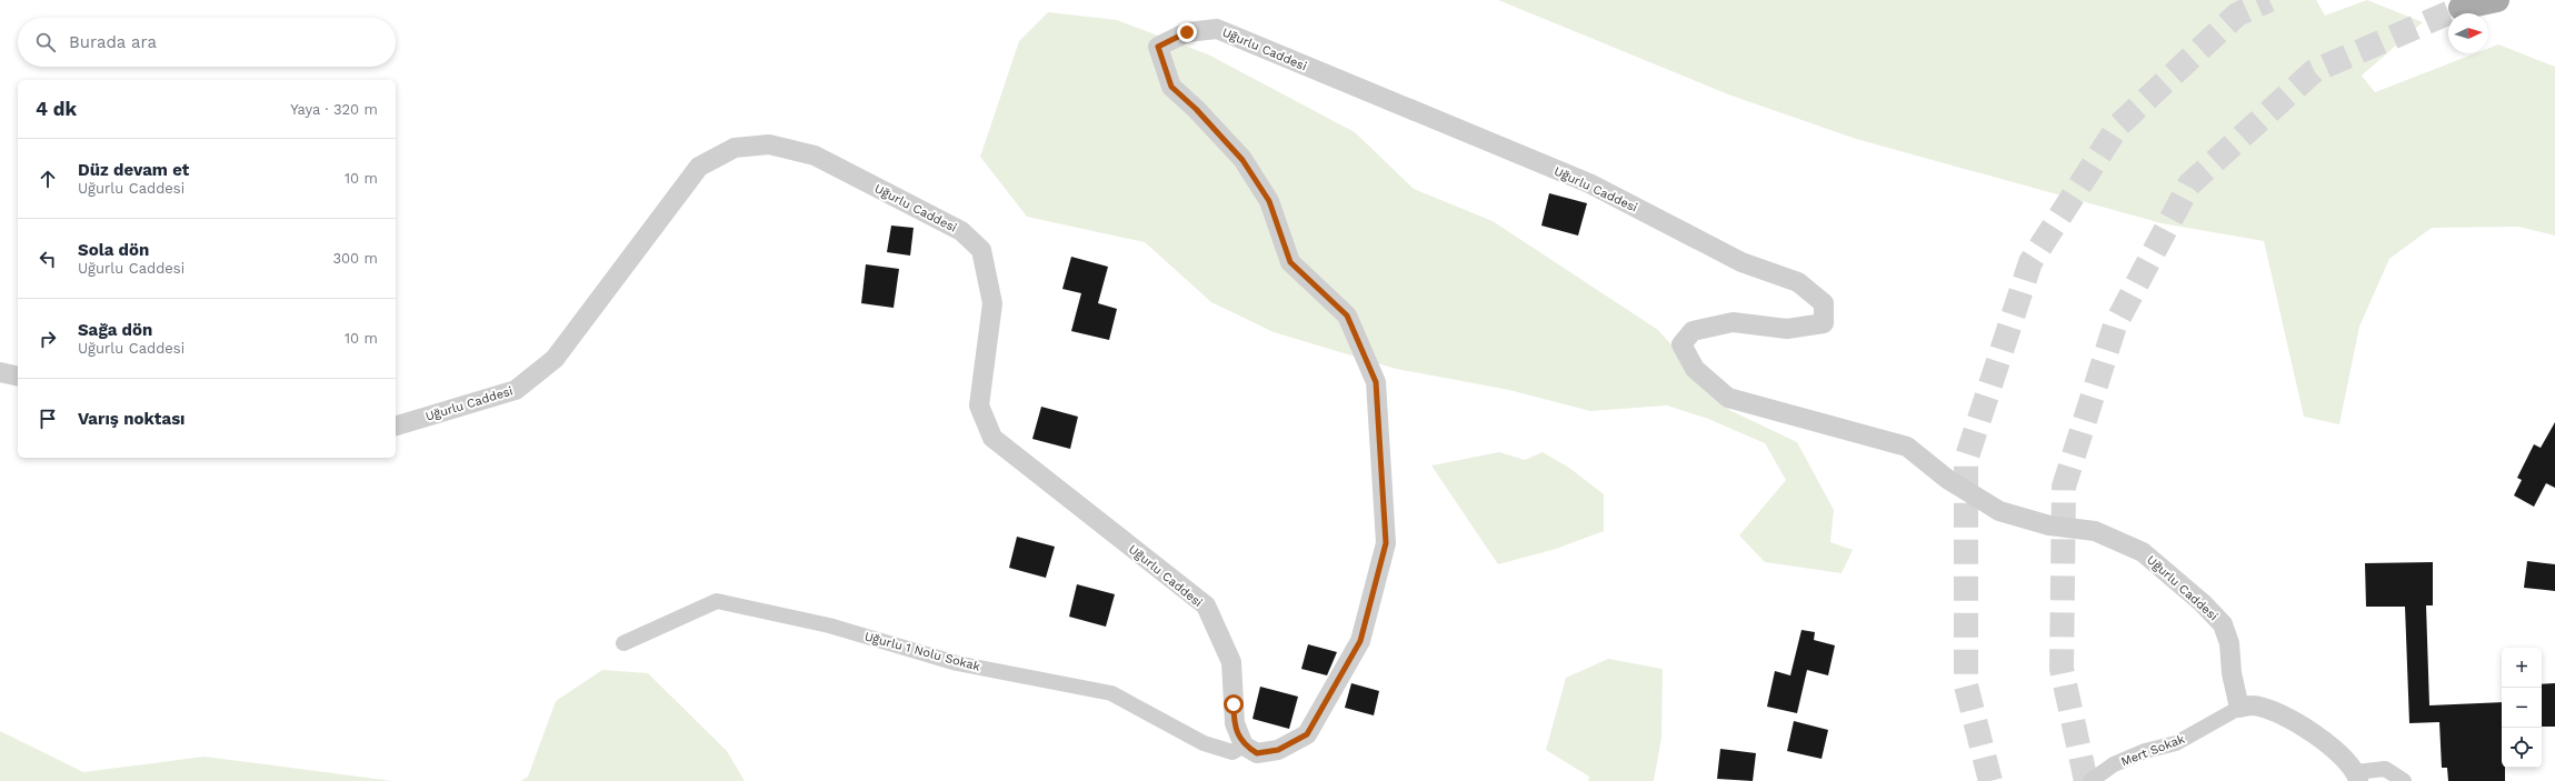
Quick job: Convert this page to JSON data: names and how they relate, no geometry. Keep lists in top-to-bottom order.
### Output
{
  "streets": {
    "street": ["Uğurlu Caddesi", "Uğurlu 1 Nolu Sokak", "Mert Sokak"]
  },
  "crossings": [
    ["Uğurlu Caddesi", "Uğurlu 1 Nolu Sokak"],
    ["Uğurlu Caddesi", "Mert Sokak"]
  ],
  "north": "right",
  "page": {
    "search": "Burada ara",
    "heading": ["4 dk", "Yaya · 320 m"],
    "list": [
      ["Düz devam et", "Uğurlu Caddesi", "10 m"],
      ["Sola dön", "Uğurlu Caddesi", "300 m"],
      ["Sağa dön", "Uğurlu Caddesi", "10 m"],
      "Varış noktası"
    ],
    "map_buttons": ["+", "−"]
  }
}
